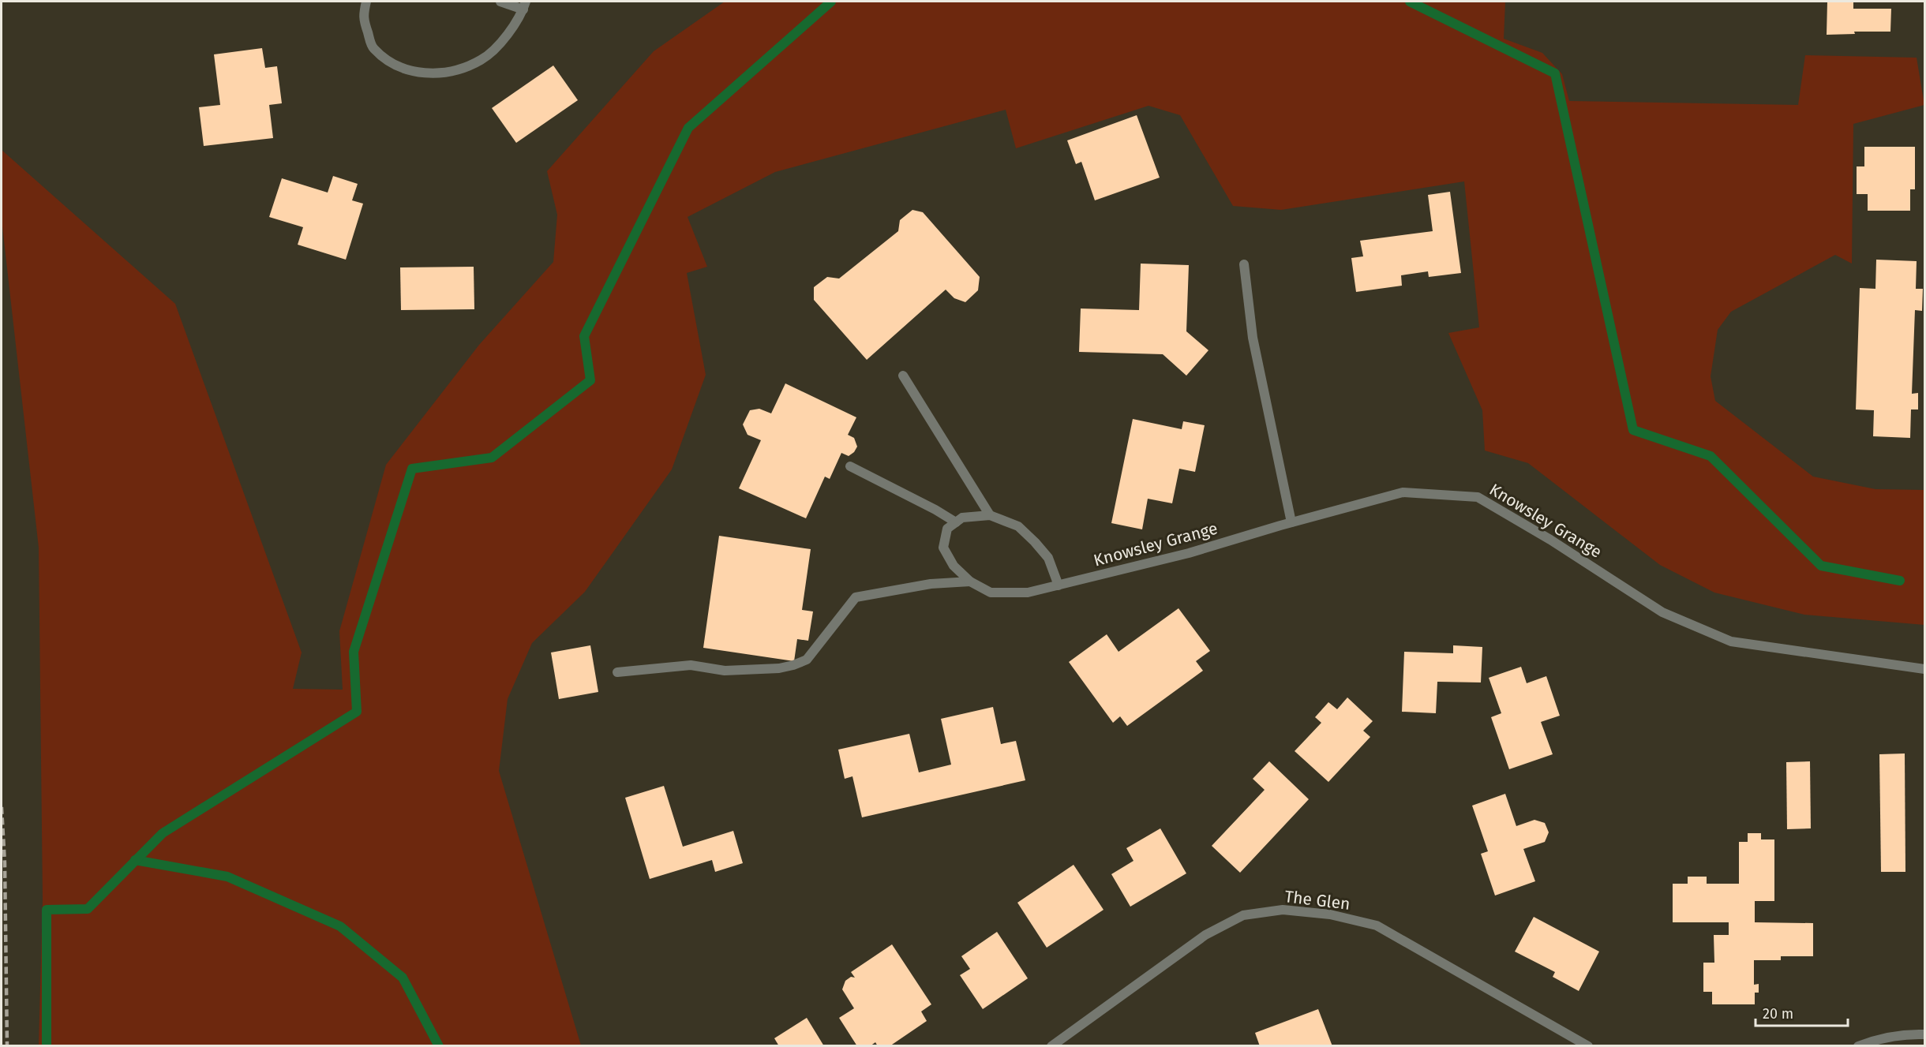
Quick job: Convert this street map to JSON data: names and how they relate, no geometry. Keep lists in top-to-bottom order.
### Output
{
  "streets": {
    "street": ["Knowsley Grange", "The Glen"]
  },
  "scale_bar": "20 m"
}
